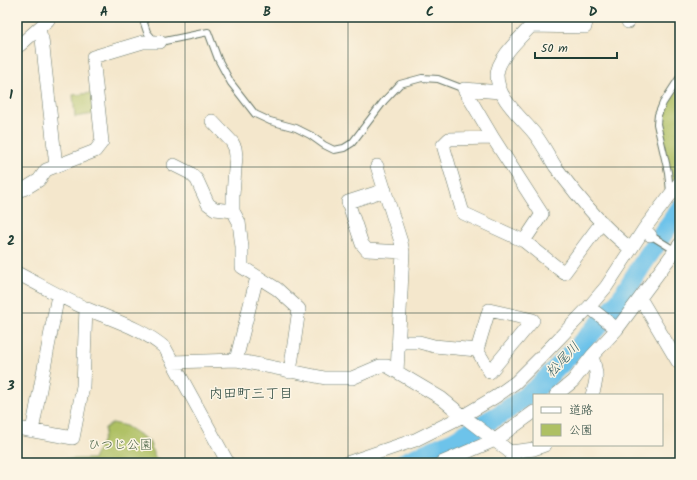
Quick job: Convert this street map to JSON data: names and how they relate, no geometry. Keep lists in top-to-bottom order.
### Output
{
  "districts": ["内田町三丁目"],
  "water": ["松尾川"],
  "parks": ["ひつじ公園"],
  "legend": ["道路", "公園"],
  "scale_bar": "50 m",
  "grid": {
    "columns": [
      "A",
      "B",
      "C",
      "D"
    ],
    "rows": ["1", "2", "3"]
  }
}
